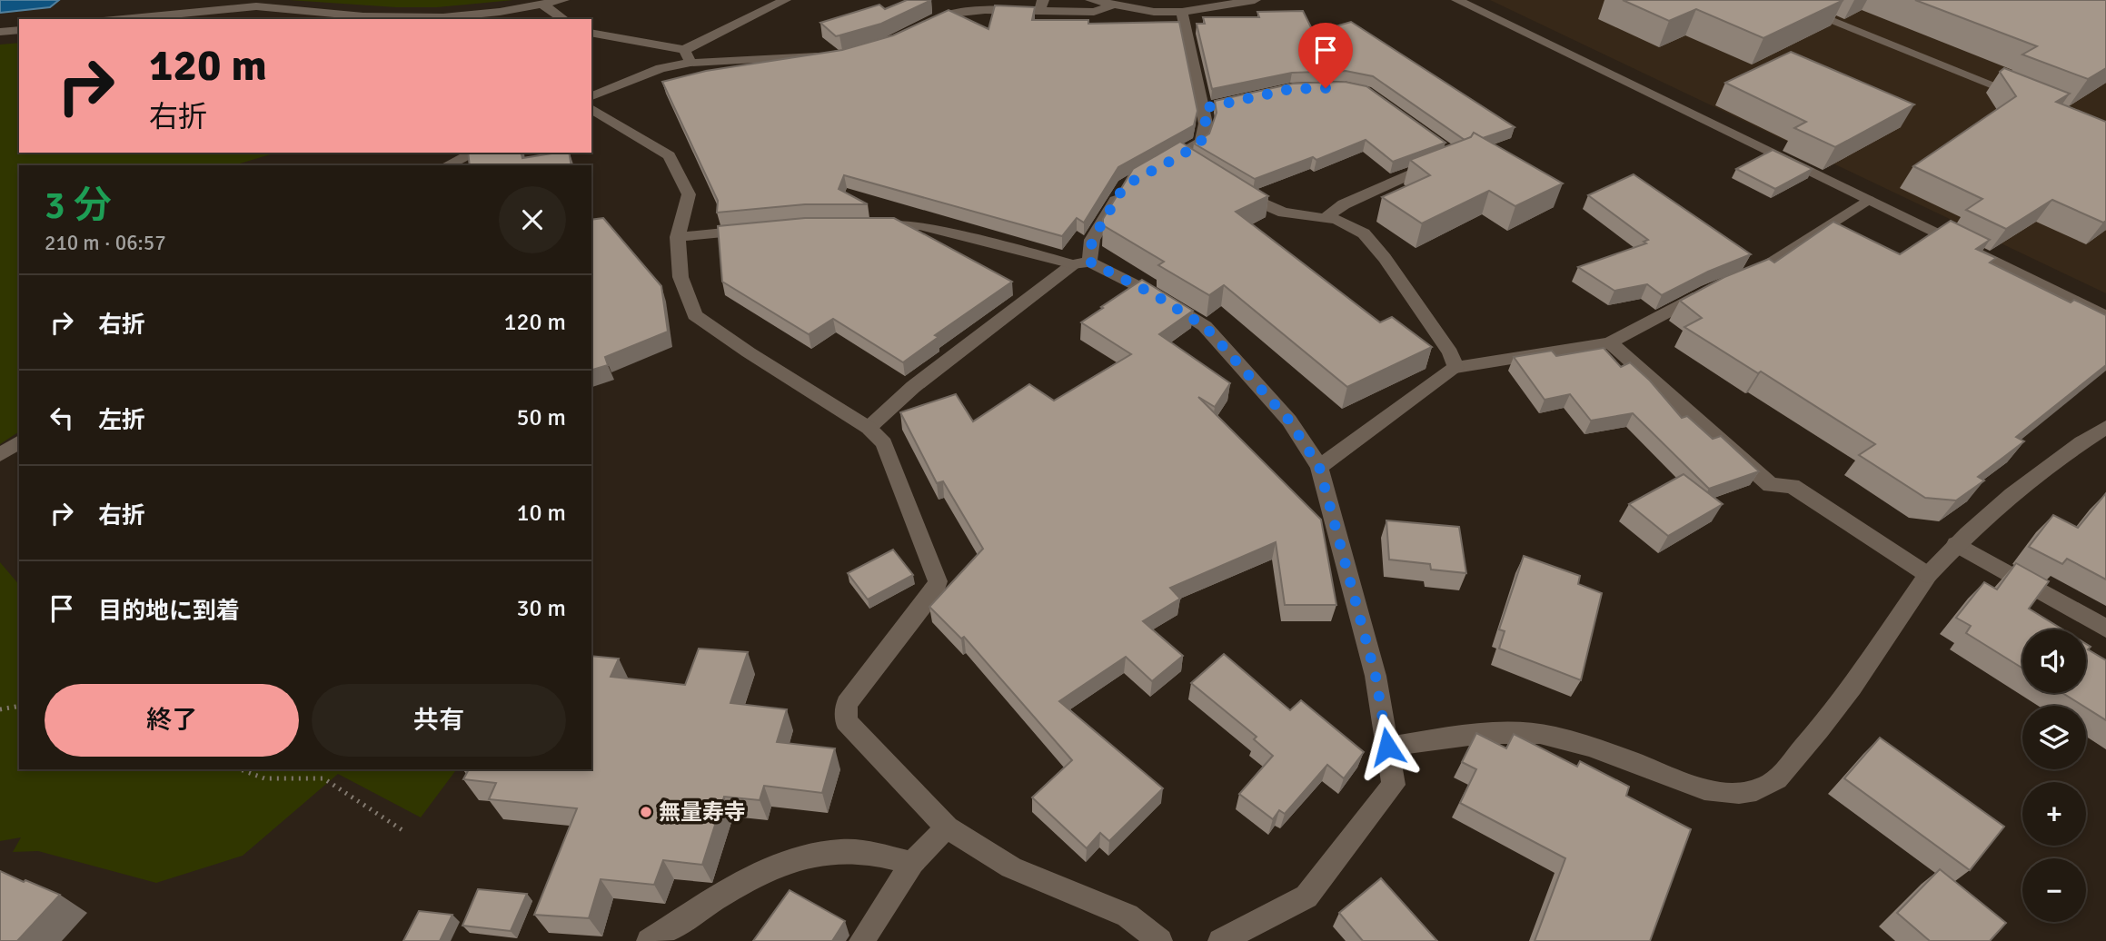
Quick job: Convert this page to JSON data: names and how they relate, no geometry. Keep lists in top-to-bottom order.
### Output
{
  "places": ["無量寿寺"],
  "page": {
    "turn": ["120 m", "右折"],
    "heading": ["3 分", "210 m · 06:57"],
    "list": [
      {
        "name": "右折",
        "value": "120 m"
      },
      {
        "name": "左折",
        "value": "50 m"
      },
      {
        "name": "右折",
        "value": "10 m"
      },
      {
        "name": "目的地に到着",
        "value": "30 m"
      }
    ],
    "map_buttons": ["+", "−"],
    "buttons": ["終了", "共有"]
  }
}
